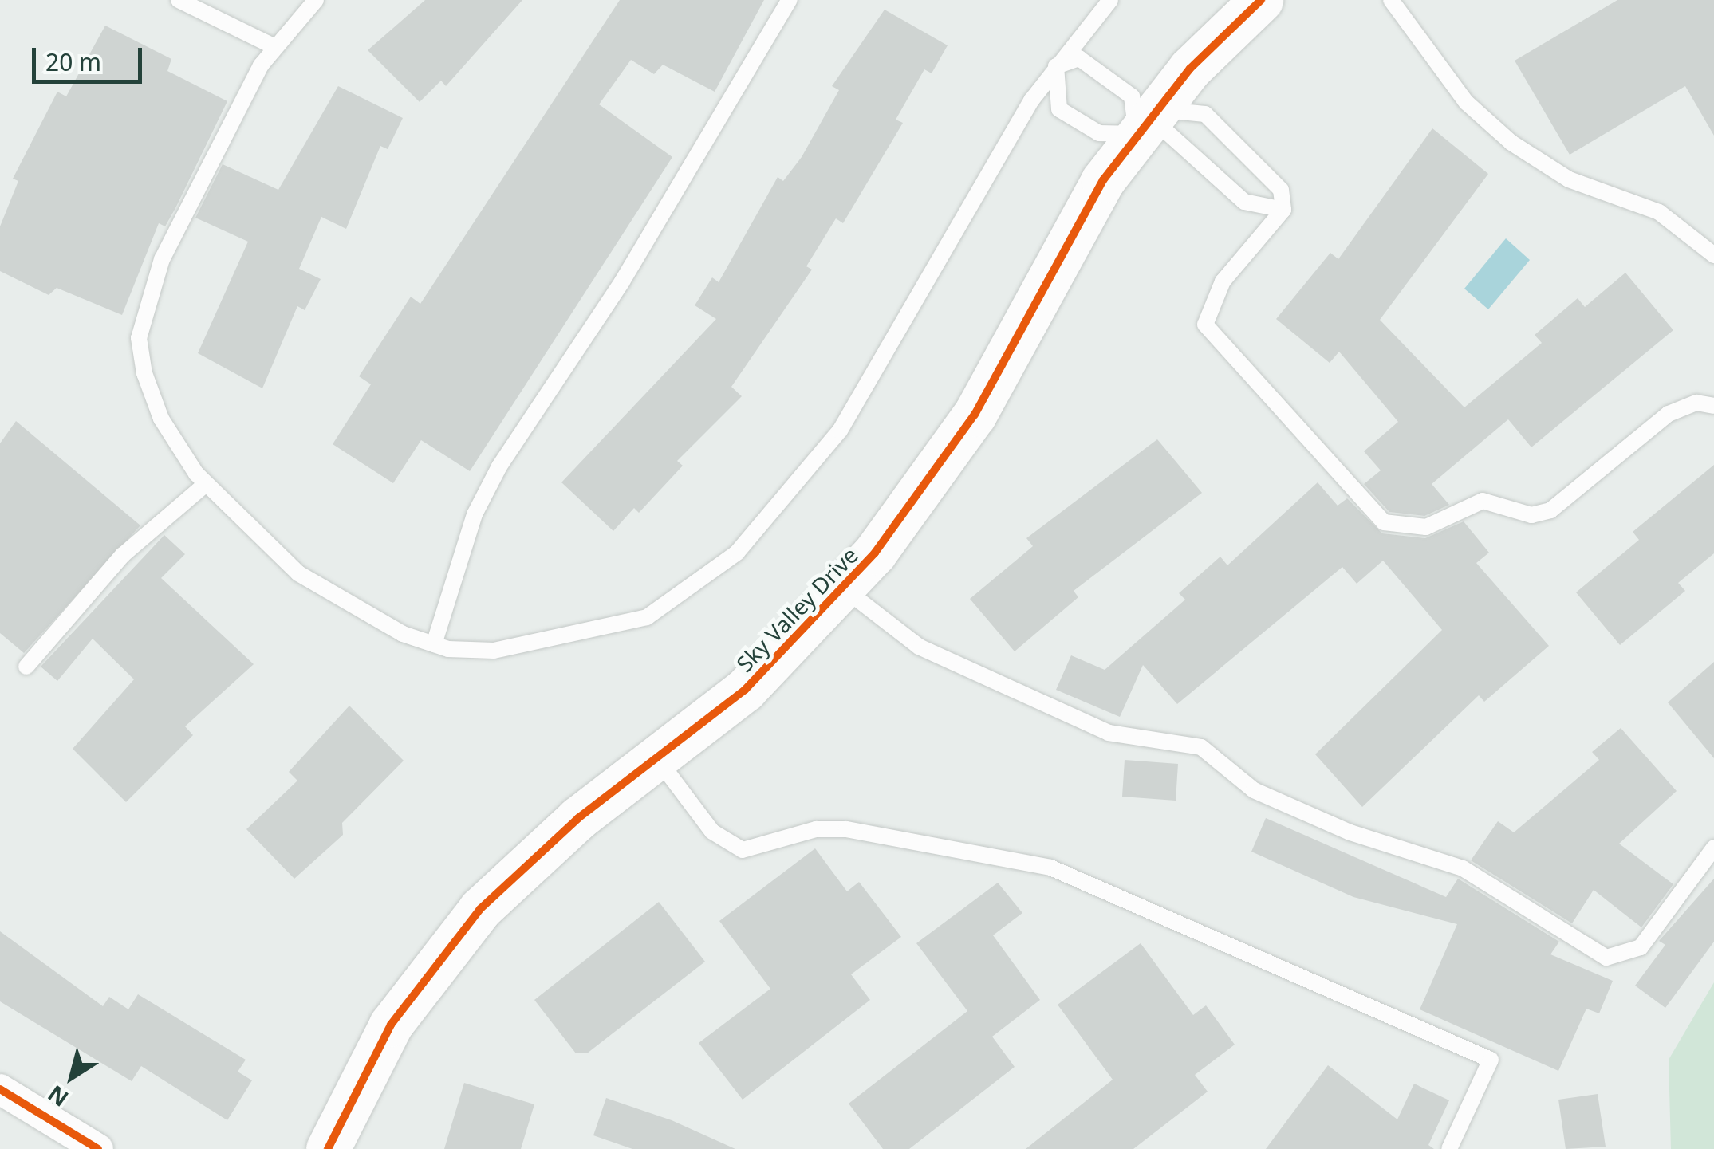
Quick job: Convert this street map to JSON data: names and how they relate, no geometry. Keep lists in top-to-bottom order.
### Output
{
  "streets": {
    "street": ["Sky Valley Drive"]
  },
  "scale_bar": "20 m",
  "north": "bottom left"
}
